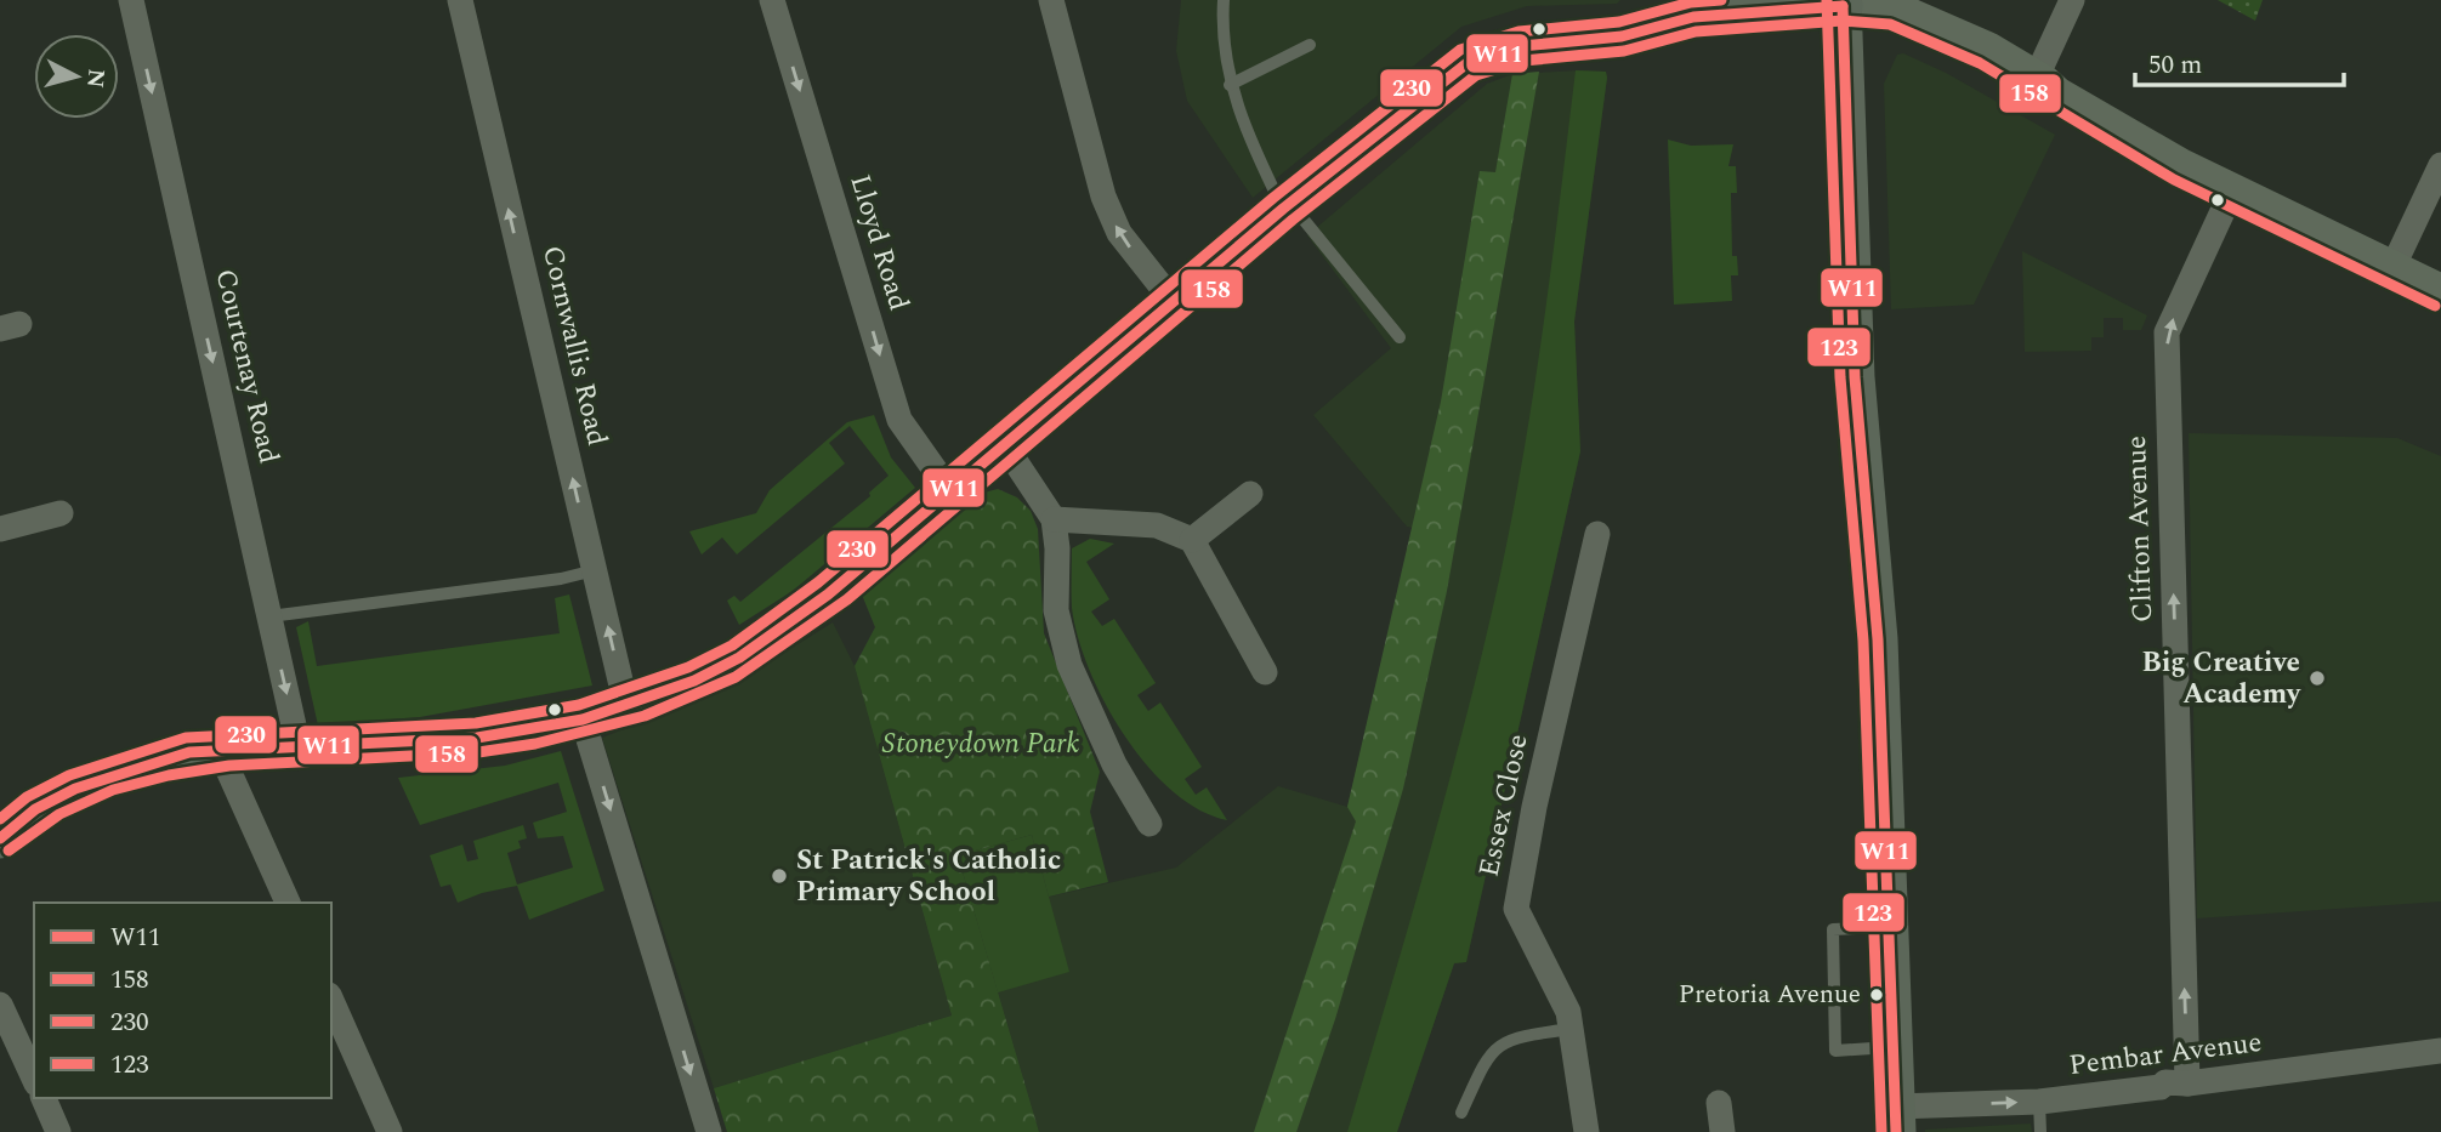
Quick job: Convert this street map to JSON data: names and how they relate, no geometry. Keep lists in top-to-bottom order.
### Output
{
  "streets": {
    "street": [
      "Lloyd Road",
      "Cornwallis Road",
      "Courtenay Road",
      "Clifton Avenue",
      "Essex Close",
      "Pembar Avenue"
    ]
  },
  "crossings": [
    ["Clifton Avenue", "Pembar Avenue"]
  ],
  "one_way": [
    "Lloyd Road",
    "Cornwallis Road",
    "Courtenay Road",
    "Clifton Avenue"
  ],
  "parks": ["Stoneydown Park"],
  "places": ["Big Creative Academy", "St Patrick's Catholic Primary School", "Pretoria Avenue"],
  "lines": [
    "transit line 230",
    "transit line 123",
    "transit line W11",
    "transit line 158"
  ],
  "legend": [
    "W11",
    "158",
    "230",
    "123"
  ],
  "scale_bar": "50 m",
  "north": "right"
}
